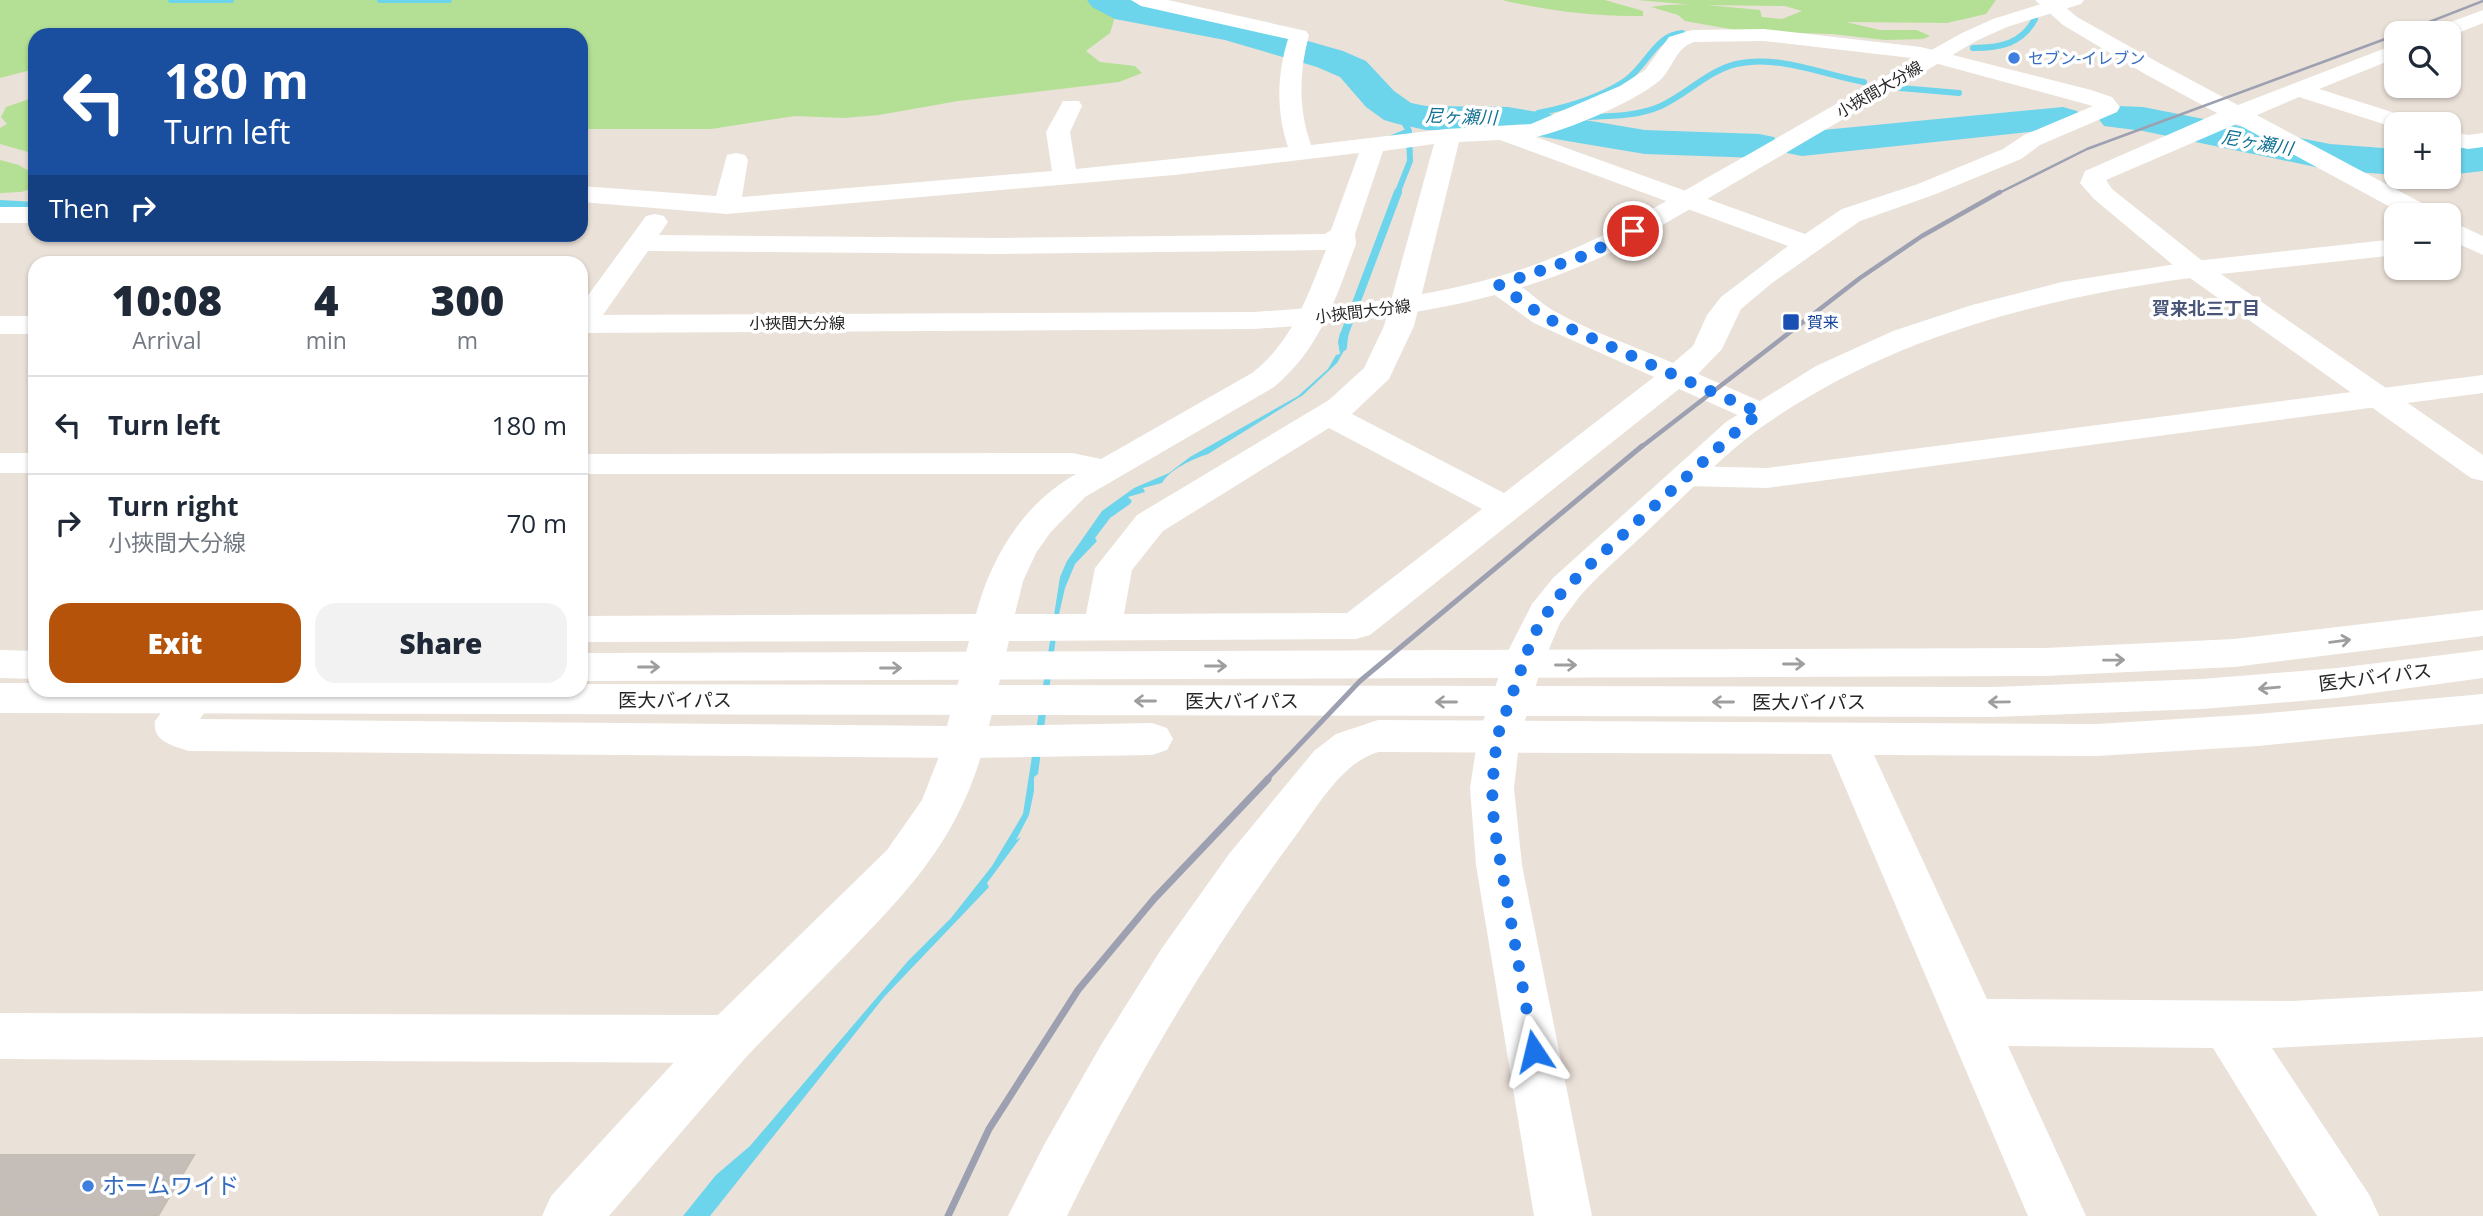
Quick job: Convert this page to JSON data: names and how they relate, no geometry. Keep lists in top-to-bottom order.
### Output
{
  "streets": {
    "street": ["小挾間大分線", "医大バイパス"]
  },
  "districts": ["賀来北三丁目"],
  "water": ["尼ヶ瀬川"],
  "places": {
    "other": ["セブン-イレブン", "ホームワイド"],
    "transit": ["賀来"]
  },
  "page": {
    "map_buttons": ["+", "−"],
    "turn": ["180 m", "Turn left"],
    "then": "Then",
    "eta": [
      "10:08",
      "Arrival",
      "4",
      "min",
      "300",
      "m"
    ],
    "list": [
      {
        "name": "Turn left",
        "value": "180 m"
      },
      {
        "name": "Turn right",
        "note": "小挾間大分線",
        "value": "70 m"
      }
    ],
    "buttons": ["Exit", "Share"]
  }
}
